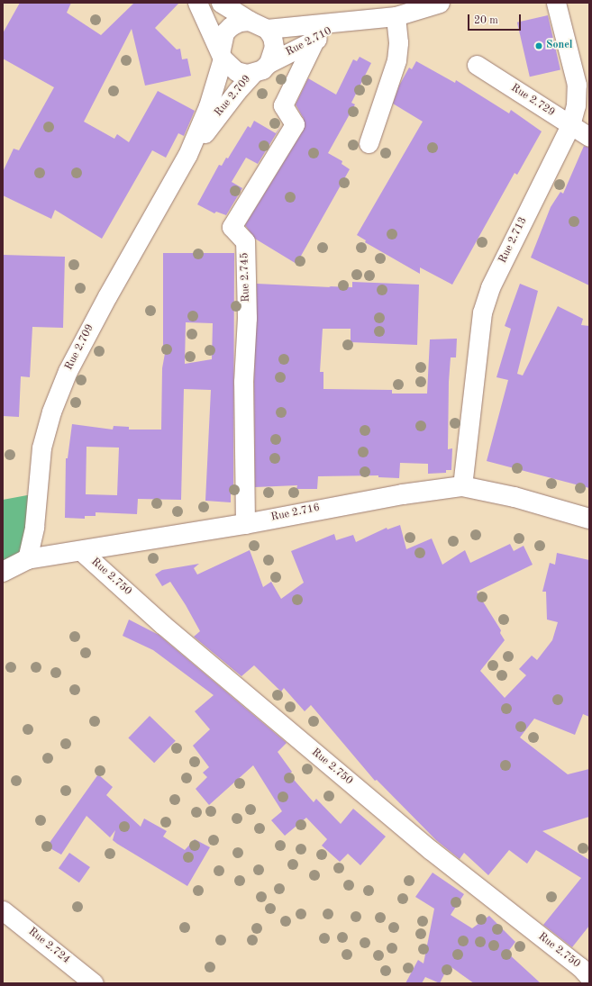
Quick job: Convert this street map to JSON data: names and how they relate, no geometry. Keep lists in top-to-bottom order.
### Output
{
  "streets": {
    "main road": ["Rue 2.716"],
    "street": [
      "Rue 2.710",
      "Rue 2.709",
      "Rue 2.729",
      "Rue 2.713",
      "Rue 2.745",
      "Rue 2.750",
      "Rue 2.724"
    ]
  },
  "crossings": [
    ["Rue 2.710", "Rue 2.709"],
    ["Rue 2.710", "Rue 2.745"],
    ["Rue 2.709", "Rue 2.716"],
    ["Rue 2.729", "Rue 2.713"],
    ["Rue 2.713", "Rue 2.716"],
    ["Rue 2.745", "Rue 2.716"],
    ["Rue 2.716", "Rue 2.750"]
  ],
  "places": ["Sonel"],
  "scale_bar": "20 m"
}
